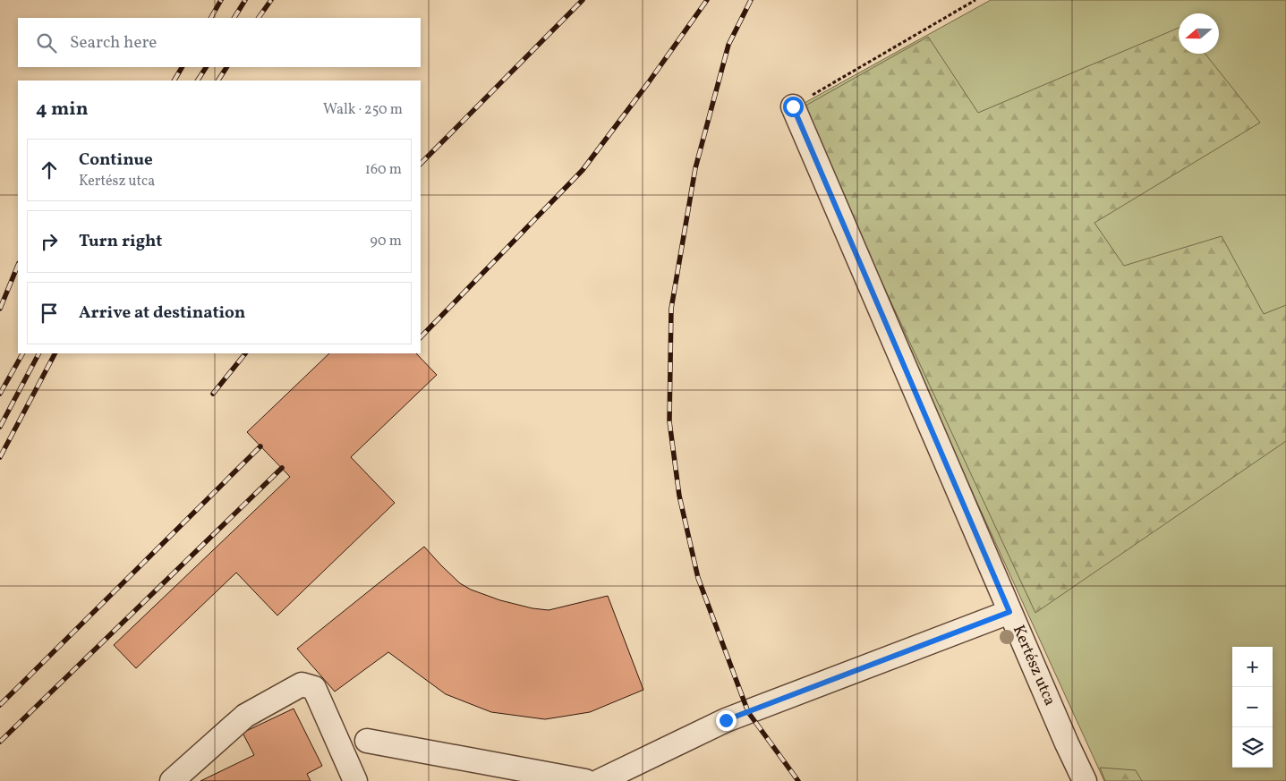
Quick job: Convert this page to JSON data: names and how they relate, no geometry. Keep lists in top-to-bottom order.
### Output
{
  "streets": {
    "street": ["Kertész utca"]
  },
  "north": "left",
  "page": {
    "search": "Search here",
    "heading": ["4 min", "Walk · 250 m"],
    "list": [
      ["Continue", "Kertész utca", "160 m"],
      ["Turn right", "90 m"],
      "Arrive at destination"
    ],
    "map_buttons": ["+", "−"]
  }
}
